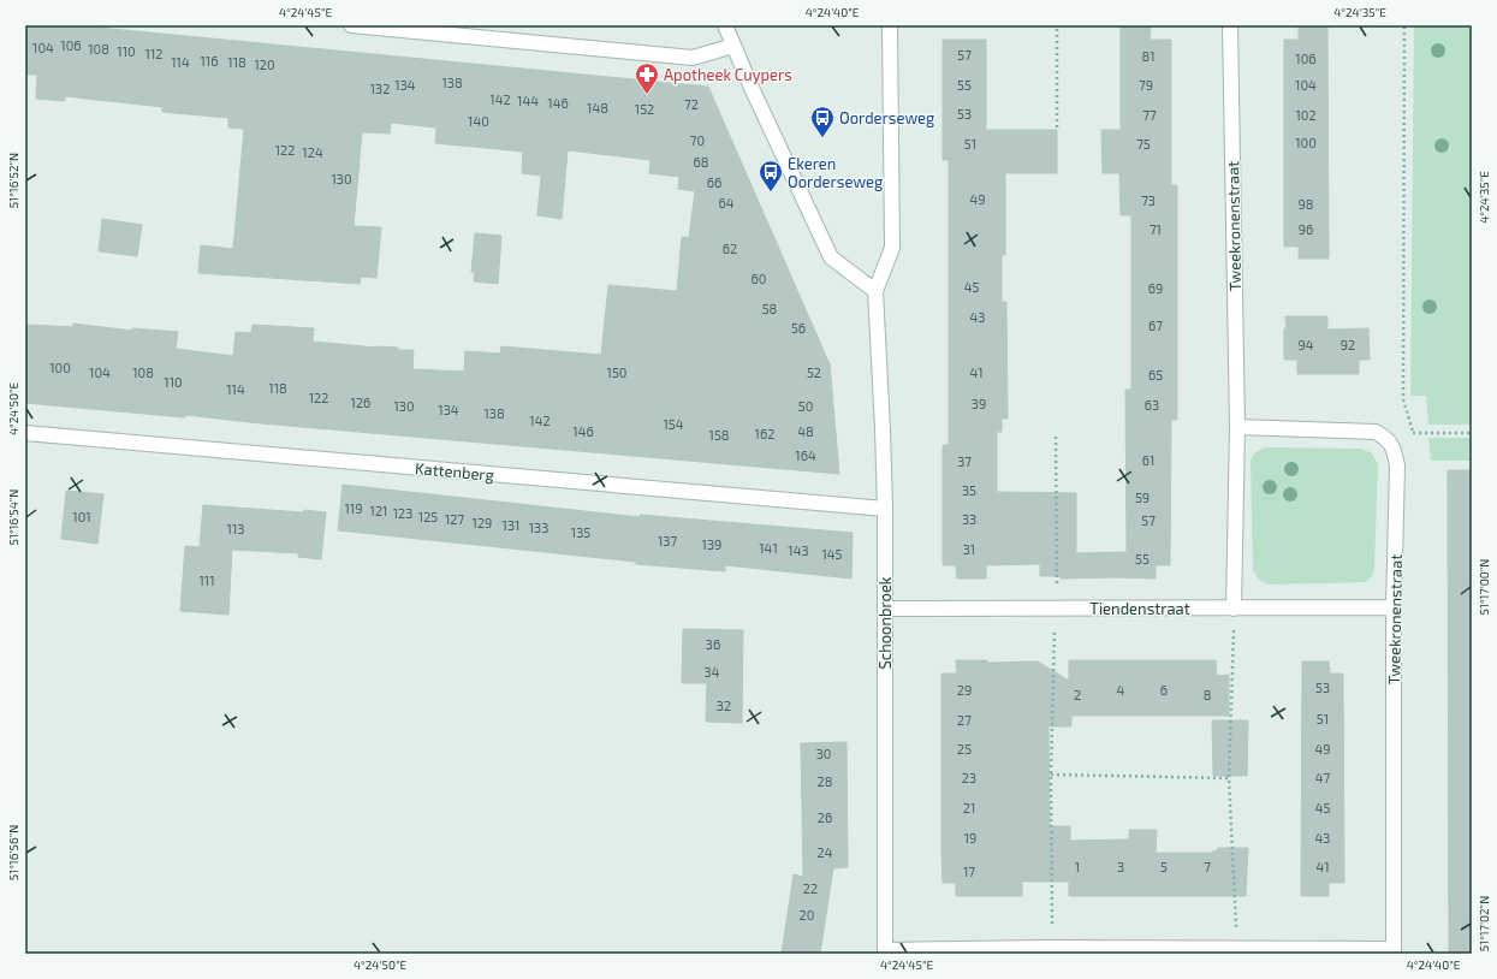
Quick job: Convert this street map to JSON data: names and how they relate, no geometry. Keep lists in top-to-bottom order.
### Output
{
  "streets": {
    "street": [
      "Tweekronenstraat",
      "Kattenberg",
      "Tiendenstraat",
      "Schoonbroek"
    ]
  },
  "crossings": [
    ["Tweekronenstraat", "Tiendenstraat"],
    ["Kattenberg", "Schoonbroek"],
    ["Tiendenstraat", "Schoonbroek"]
  ],
  "places": {
    "pharmacy": ["Apotheek Cuypers"],
    "bus stop": ["Oorderseweg", "Ekeren Oorderseweg"]
  },
  "house_numbers": [
    "106",
    "104",
    "108",
    "110",
    "112",
    "57",
    "81",
    "106",
    "116",
    "114",
    "118",
    "120",
    "138",
    "134",
    "55",
    "79",
    "104",
    "132",
    "142",
    "144",
    "146",
    "72",
    "148",
    "152",
    "53",
    "77",
    "102",
    "140",
    "70",
    "100",
    "51",
    "75",
    "122",
    "124",
    "68",
    "130",
    "66",
    "49",
    "73",
    "64",
    "98",
    "71",
    "96",
    "62",
    "60",
    "45",
    "69",
    "58",
    "43",
    "67",
    "56",
    "94",
    "92",
    "100",
    "104",
    "108",
    "150",
    "52",
    "41",
    "65",
    "110",
    "118",
    "114",
    "122",
    "126",
    "39",
    "63",
    "130",
    "50",
    "134",
    "138",
    "142",
    "154",
    "146",
    "48",
    "162",
    "158",
    "164",
    "61",
    "37",
    "35",
    "59",
    "119",
    "121",
    "123",
    "101",
    "125",
    "127",
    "33",
    "57",
    "129",
    "131",
    "133",
    "113",
    "135",
    "137",
    "139",
    "141",
    "31",
    "143",
    "145",
    "55",
    "111",
    "36",
    "34",
    "53",
    "29",
    "4",
    "6",
    "2",
    "8",
    "32",
    "51",
    "27",
    "25",
    "49",
    "30",
    "23",
    "47",
    "28",
    "21",
    "45",
    "26",
    "19",
    "43",
    "24",
    "1",
    "3",
    "5",
    "7",
    "41",
    "17",
    "22",
    "20"
  ],
  "coordinates": [
    "4°24'45\"E",
    "4°24'40\"E",
    "4°24'35\"E",
    "51°16'52\"N",
    "4°24'50\"E",
    "51°16'54\"N",
    "51°17'00\"N",
    "51°16'56\"N",
    "51°17'02\"N"
  ]
}
